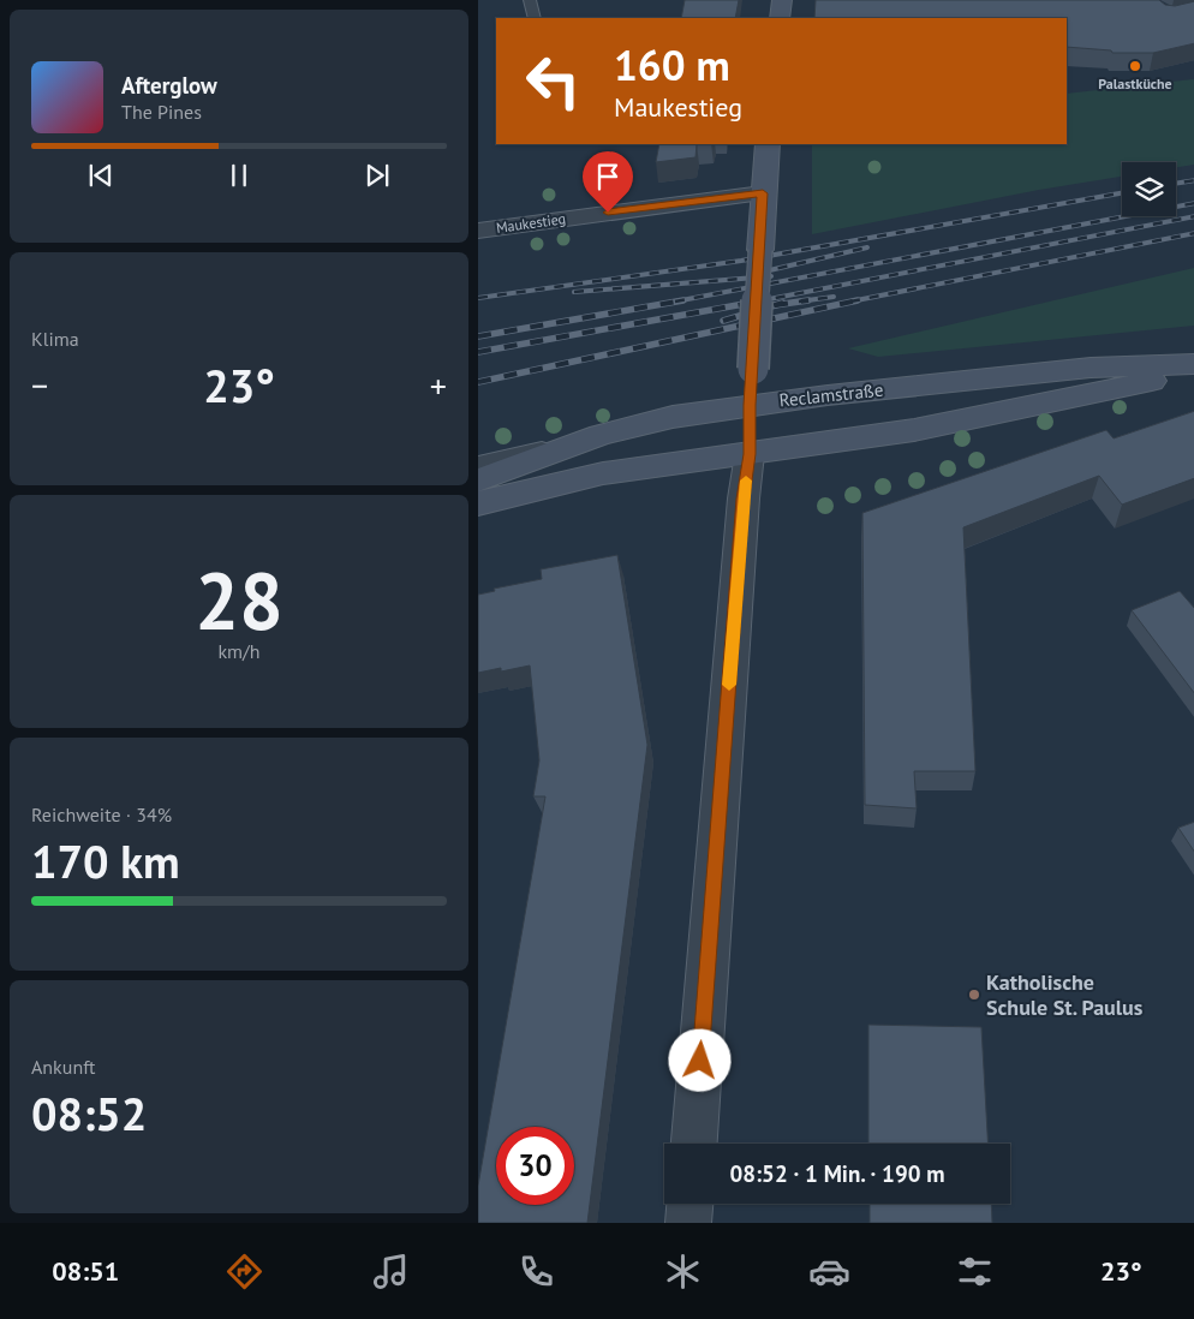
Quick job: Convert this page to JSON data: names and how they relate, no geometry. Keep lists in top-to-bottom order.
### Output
{
  "streets": {
    "street": ["Maukestieg", "Reclamstraße"]
  },
  "places": ["Palastküche", "Katholische Schule St. Paulus"],
  "page": {
    "turn": ["160 m", "Maukestieg"],
    "song": ["Afterglow", "The Pines"],
    "tile": [
      "Klima",
      ["28", "km/h"],
      ["Reichweite · 34%", "170 km"],
      ["Ankunft", "08:52"]
    ],
    "heat": ["−", "23°", "+"],
    "limit": "30",
    "trip": "08:52 · 1 Min. · 190 m",
    "tabs": ["08:51", "23°"]
  }
}
